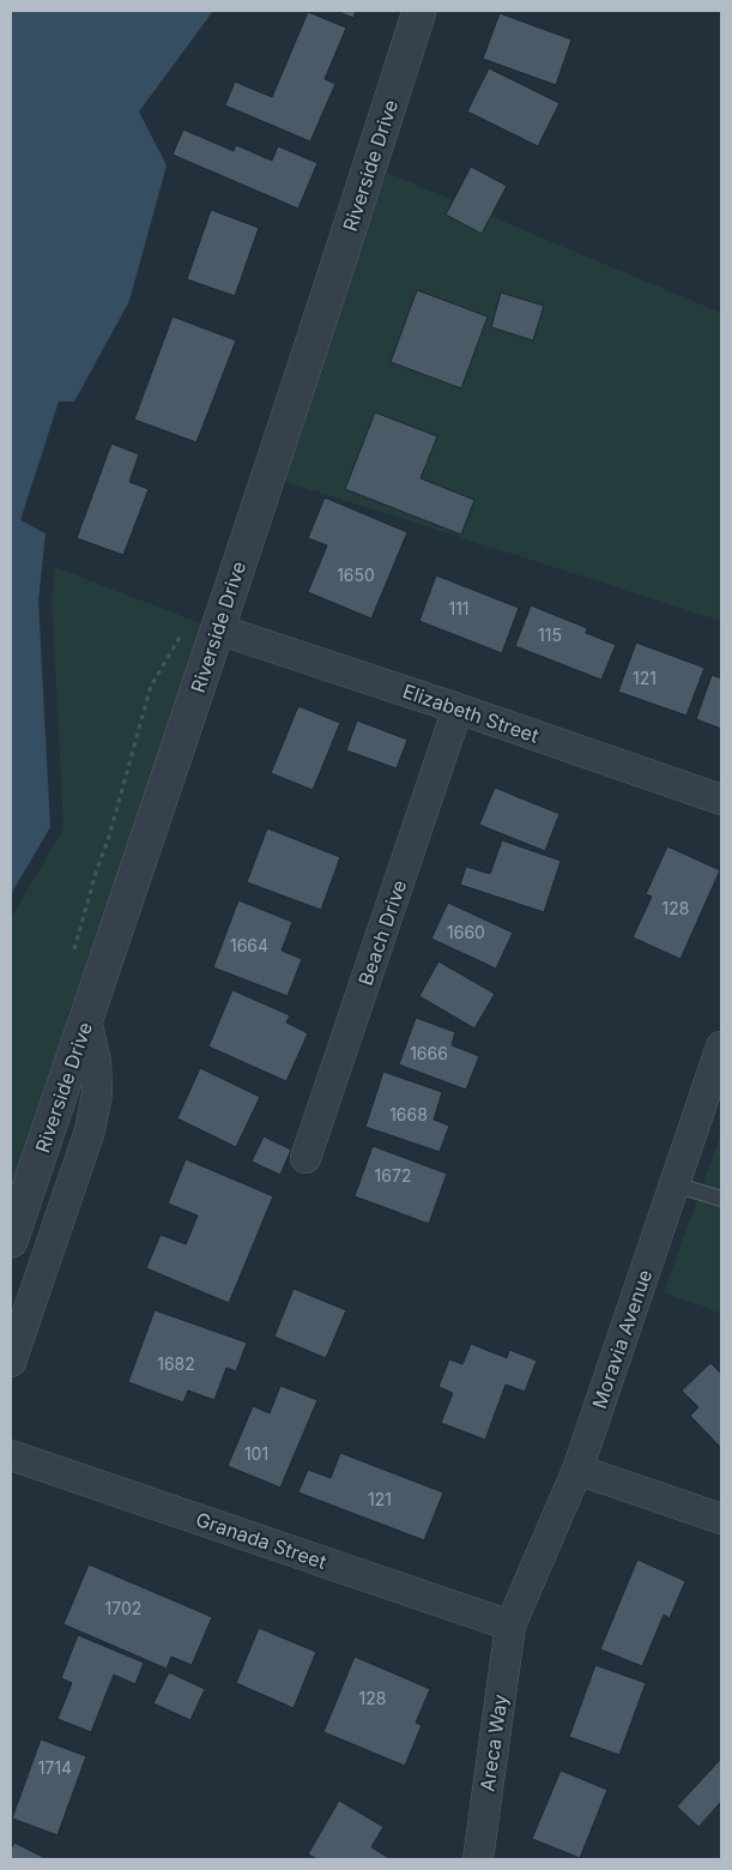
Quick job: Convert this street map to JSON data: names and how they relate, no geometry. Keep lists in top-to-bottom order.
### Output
{
  "streets": {
    "street": [
      "Riverside Drive",
      "Elizabeth Street",
      "Beach Drive",
      "Moravia Avenue",
      "Granada Street",
      "Areca Way"
    ]
  },
  "crossings": [
    ["Riverside Drive", "Elizabeth Street"],
    ["Elizabeth Street", "Beach Drive"],
    ["Moravia Avenue", "Granada Street"],
    ["Moravia Avenue", "Areca Way"],
    ["Granada Street", "Areca Way"]
  ],
  "house_numbers": [
    "1650",
    "111",
    "115",
    "121",
    "128",
    "1660",
    "1664",
    "1666",
    "1668",
    "1672",
    "1682",
    "101",
    "121",
    "1702",
    "128",
    "1714"
  ]
}
